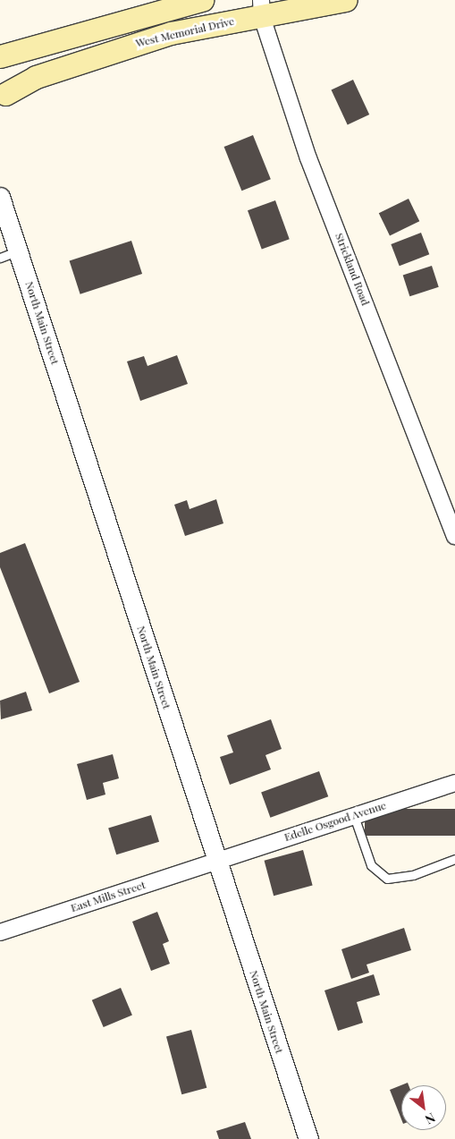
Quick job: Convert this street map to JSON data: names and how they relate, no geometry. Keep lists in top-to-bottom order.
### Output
{
  "streets": {
    "main road": ["West Memorial Drive"],
    "street": [
      "Strickland Road",
      "North Main Street",
      "Edelle Osgood Avenue",
      "East Mills Street"
    ]
  },
  "crossings": [
    ["West Memorial Drive", "Strickland Road"],
    ["North Main Street", "Edelle Osgood Avenue"],
    ["North Main Street", "East Mills Street"],
    ["Edelle Osgood Avenue", "East Mills Street"]
  ],
  "north": "bottom right"
}
